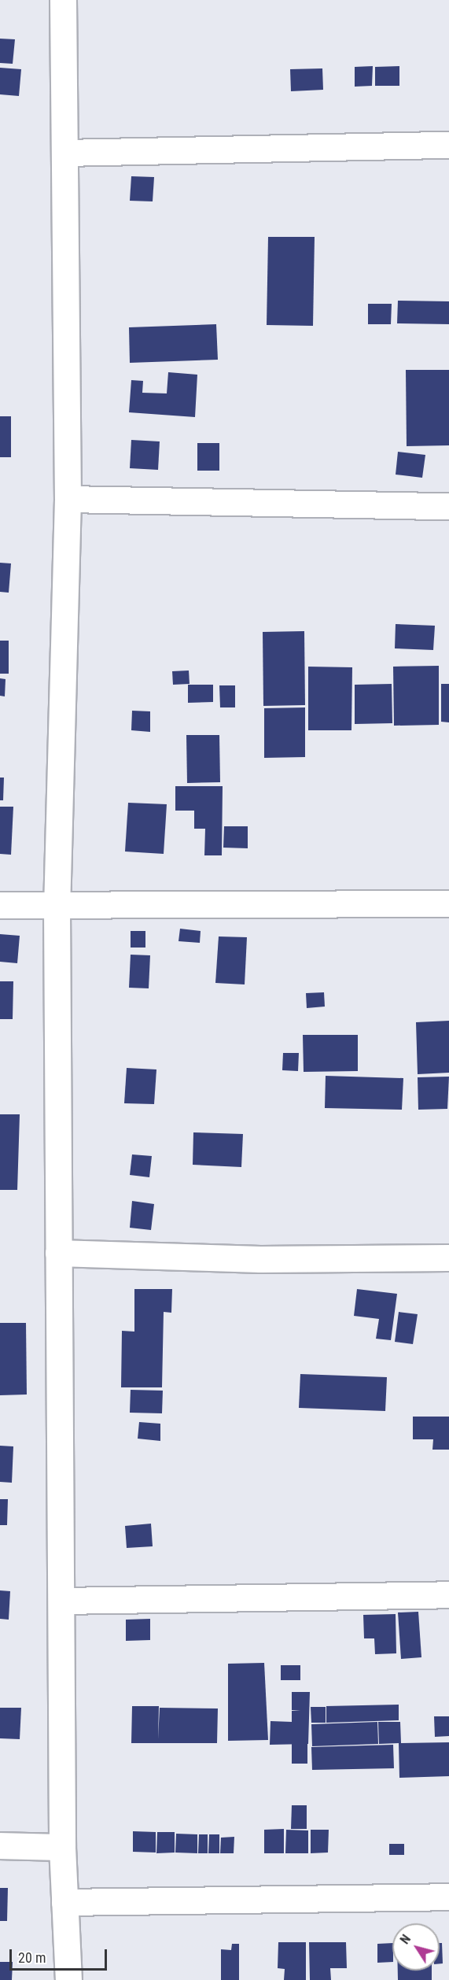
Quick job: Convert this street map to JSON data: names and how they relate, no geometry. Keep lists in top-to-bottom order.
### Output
{
  "scale_bar": "20 m",
  "north": "top left"
}
